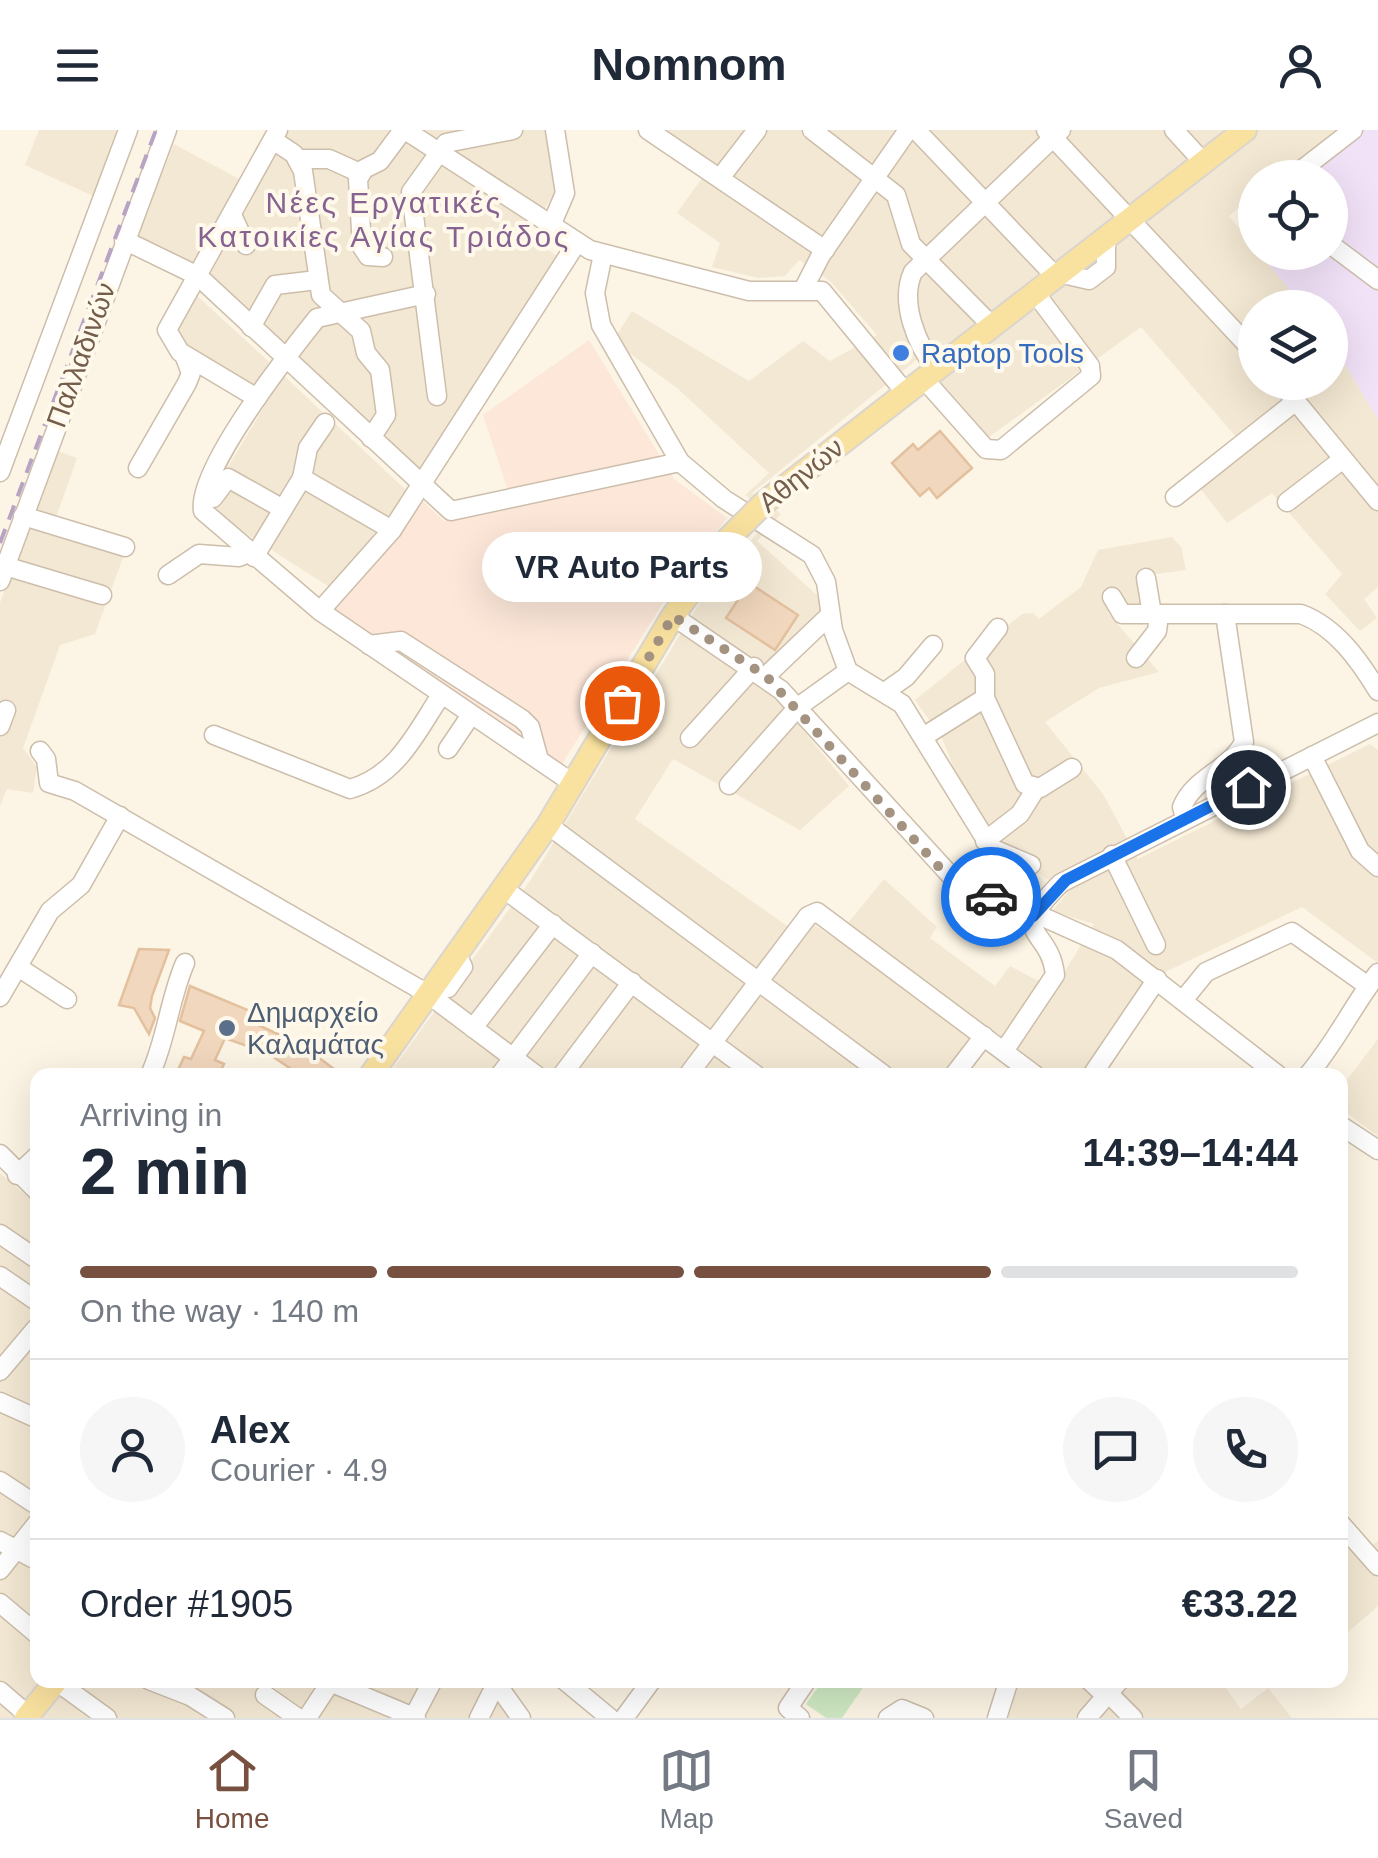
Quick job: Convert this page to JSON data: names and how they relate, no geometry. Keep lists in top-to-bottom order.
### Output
{
  "streets": {
    "main road": ["Αθηνών"],
    "street": ["Παλλαδινών"]
  },
  "districts": ["Νέες Εργατικές Κατοικίες Αγίας Τριάδος"],
  "places": ["Raptop Tools", "VR Auto Parts", "Δημαρχείο Καλαμάτας"],
  "page": {
    "header": "Nomnom",
    "bubble": "VR Auto Parts",
    "heading": ["2 min", "Arriving in", "14:39–14:44"],
    "panel": [
      "Alex",
      "Courier · 4.9",
      "Order #1905",
      "€33.22"
    ],
    "bar": "On the way · 140 m",
    "tabs": ["Home", "Map", "Saved"]
  }
}
